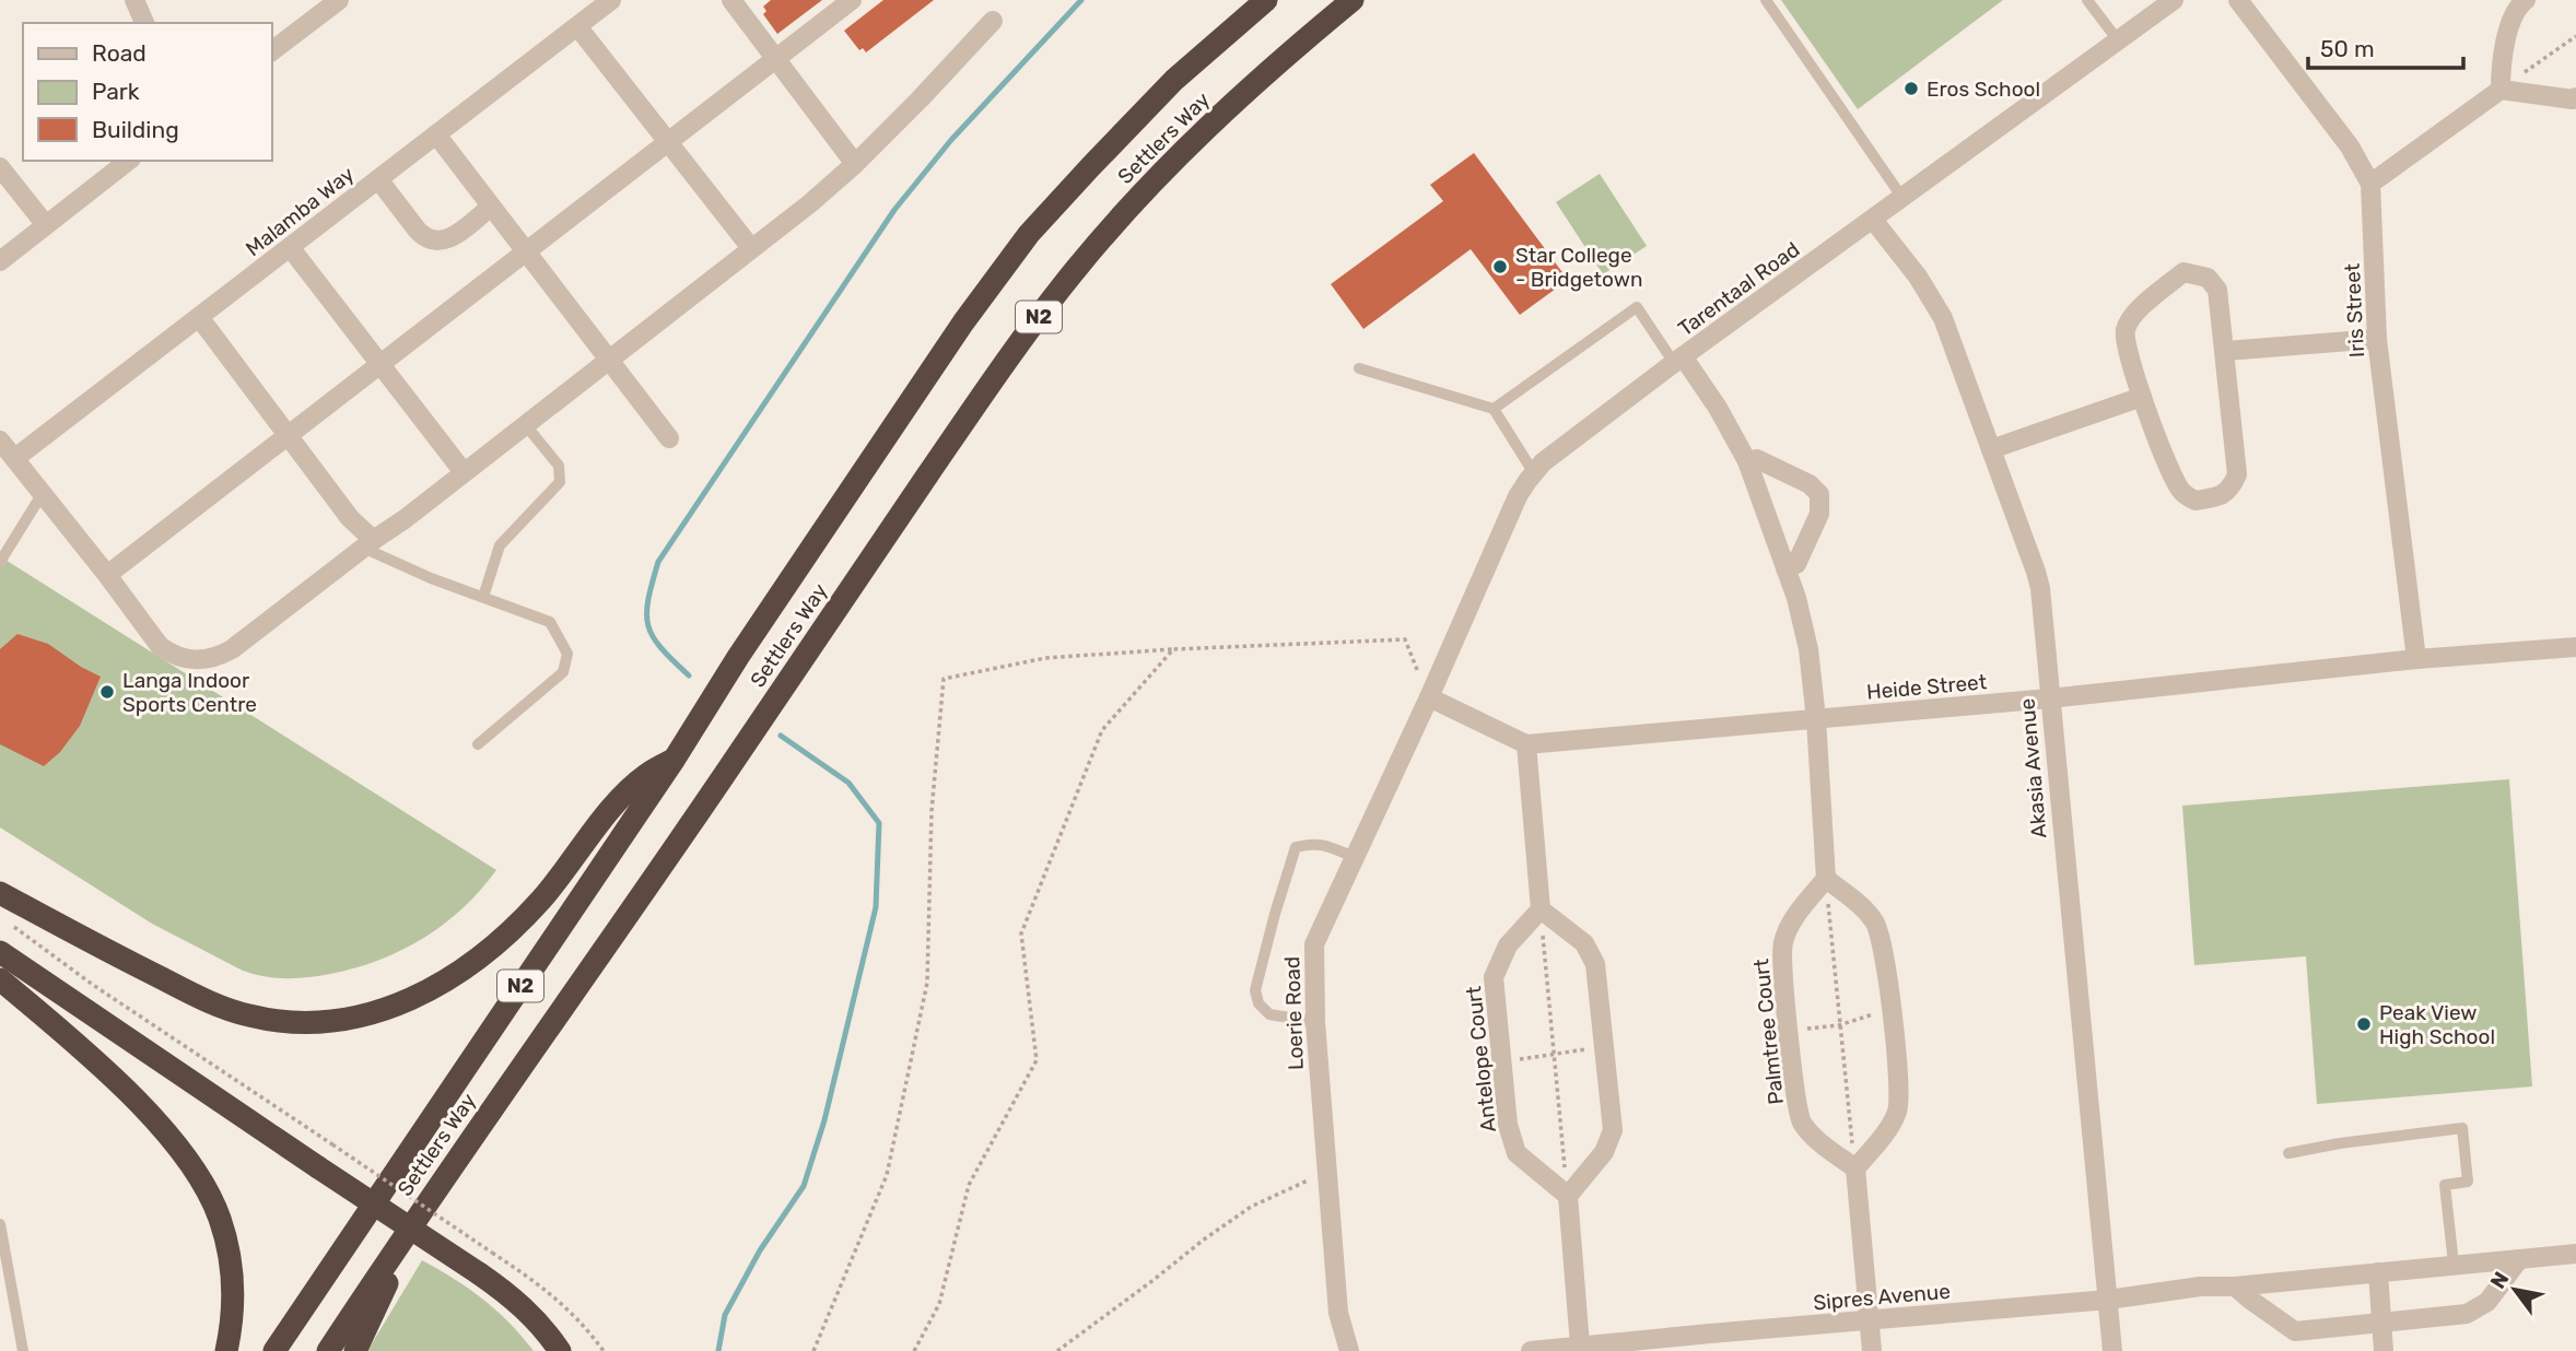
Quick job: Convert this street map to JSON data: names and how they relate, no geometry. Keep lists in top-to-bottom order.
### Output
{
  "streets": {
    "highway": ["Settlers Way", "N2"],
    "street": [
      "Malamba Way",
      "Tarentaal Road",
      "Iris Street",
      "Heide Street",
      "Akasia Avenue",
      "Loerie Road",
      "Palmtree Court",
      "Antelope Court",
      "Sipres Avenue"
    ]
  },
  "crossings": [
    ["Tarentaal Road", "Akasia Avenue"],
    ["Tarentaal Road", "Loerie Road"],
    ["Iris Street", "Heide Street"],
    ["Heide Street", "Akasia Avenue"],
    ["Akasia Avenue", "Sipres Avenue"]
  ],
  "places": [
    "Eros School",
    "Star College - Bridgetown",
    "Langa Indoor Sports Centre",
    "Peak View High School"
  ],
  "legend": ["Road", "Park", "Building"],
  "scale_bar": "50 m",
  "north": "top left"
}
